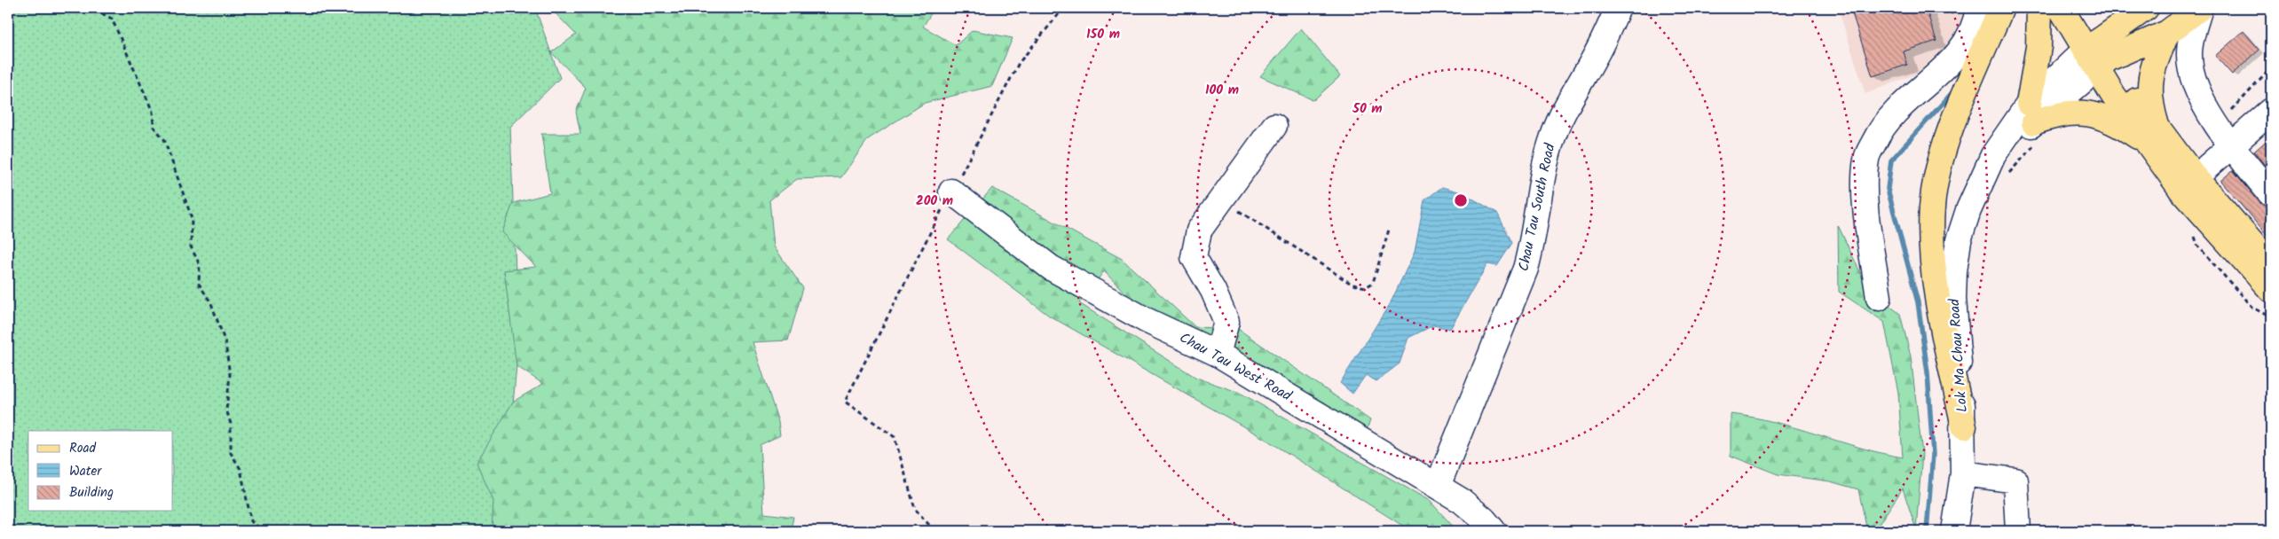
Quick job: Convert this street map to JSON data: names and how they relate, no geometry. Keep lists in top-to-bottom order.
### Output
{
  "streets": {
    "street": ["Chau Tau South Road", "Lok Ma Chau Road", "Chau Tau West Road"]
  },
  "crossings": [
    ["Chau Tau South Road", "Chau Tau West Road"]
  ],
  "legend": ["Road", "Water", "Building"],
  "rings": [
    "150 m",
    "100 m",
    "50 m",
    "200 m"
  ]
}
